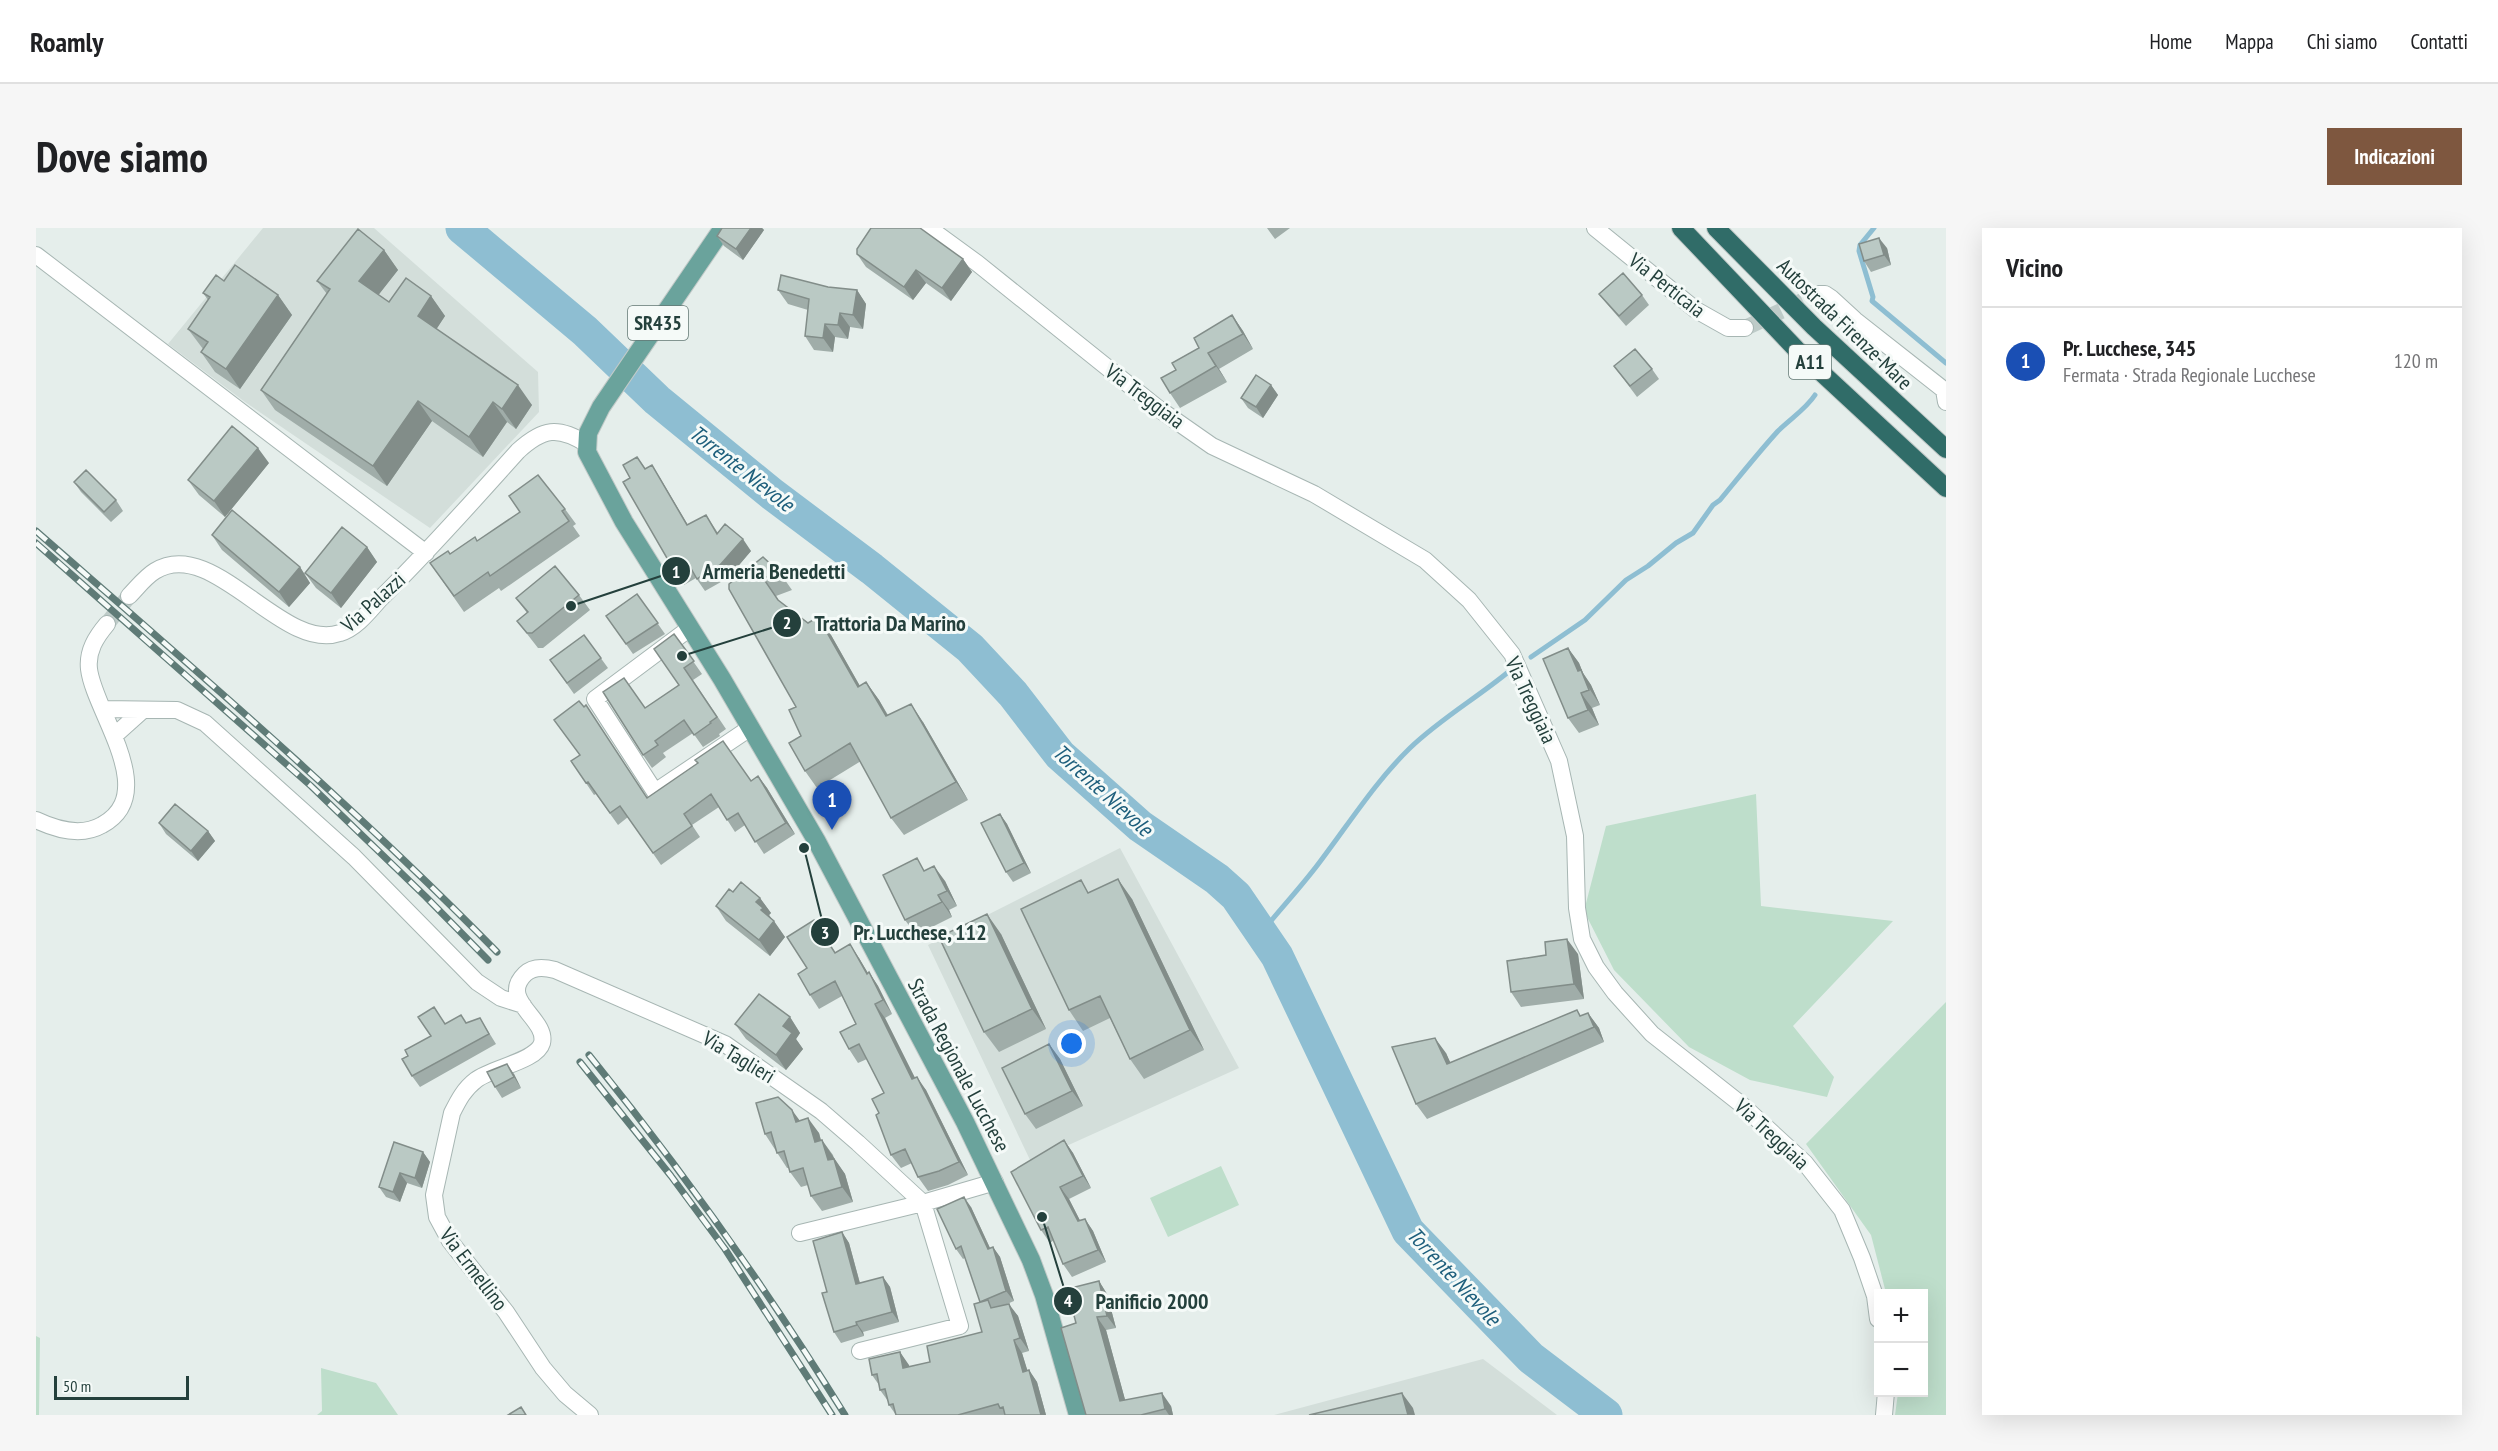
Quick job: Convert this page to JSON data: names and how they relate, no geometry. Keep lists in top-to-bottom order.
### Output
{
  "streets": {
    "highway": ["Autostrada Firenze-Mare", "A11"],
    "main road": ["SR435", "Strada Regionale Lucchese"],
    "street": [
      "Via Perticaia",
      "Via Treggiaia",
      "Via Palazzi",
      "Via Taglieri",
      "Via Ermellino"
    ]
  },
  "crossings": [
    ["SR435", "Via Palazzi"],
    ["SR435", "Strada Regionale Lucchese"],
    ["Via Palazzi", "Strada Regionale Lucchese"],
    ["Via Taglieri", "Via Ermellino"]
  ],
  "water": ["Torrente Nievole"],
  "places": [
    "Armeria Benedetti",
    "Trattoria Da Marino",
    "Pr. Lucchese, 112",
    "Panificio 2000"
  ],
  "scale_bar": "50 m",
  "page": {
    "header": "Roamly",
    "nav": [
      "Home",
      "Mappa",
      "Chi siamo",
      "Contatti"
    ],
    "buttons": "Indicazioni",
    "title": "Dove siamo",
    "heading": "Vicino",
    "list": [
      {
        "mark": "1",
        "name": "Pr. Lucchese, 345",
        "note": "Fermata · Strada Regionale Lucchese",
        "value": "120 m"
      }
    ],
    "pins": "1",
    "map_buttons": ["+", "−"],
    "scale": "50 m"
  }
}
